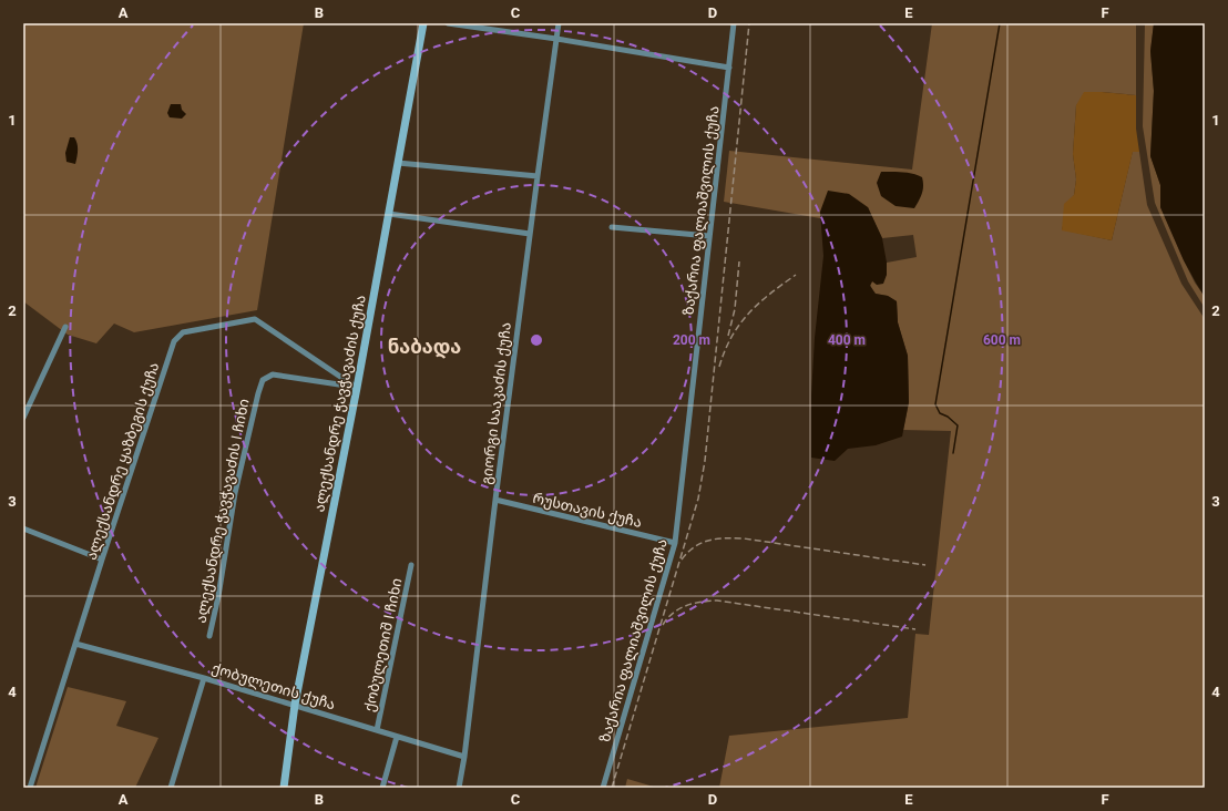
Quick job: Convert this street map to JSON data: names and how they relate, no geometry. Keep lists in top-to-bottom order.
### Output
{
  "streets": {
    "street": [
      "ზაქარია ფალიაშვილის ქუჩა",
      "ალექსანდრე ჭავჭავაძის ქუჩა",
      "გიორგი სააკაძის ქუჩა",
      "ალექსანდრე ყაზბეგის ქუჩა",
      "რუსთავის ქუჩა",
      "ალექსანდრე ჭავჭავაძის I ჩიხი",
      "ქობულეთიშ I ჩიხი",
      "ქობულეთის ქუჩა"
    ]
  },
  "crossings": [
    ["ზაქარია ფალიაშვილის ქუჩა", "რუსთავის ქუჩა"],
    ["ალექსანდრე ჭავჭავაძის ქუჩა", "ალექსანდრე ყაზბეგის ქუჩა"],
    ["ალექსანდრე ჭავჭავაძის ქუჩა", "ალექსანდრე ჭავჭავაძის I ჩიხი"],
    ["ალექსანდრე ჭავჭავაძის ქუჩა", "ქობულეთის ქუჩა"],
    ["გიორგი სააკაძის ქუჩა", "რუსთავის ქუჩა"],
    ["გიორგი სააკაძის ქუჩა", "ქობულეთის ქუჩა"],
    ["ალექსანდრე ყაზბეგის ქუჩა", "ალექსანდრე ჭავჭავაძის I ჩიხი"],
    ["ალექსანდრე ყაზბეგის ქუჩა", "ქობულეთის ქუჩა"],
    ["ქობულეთიშ I ჩიხი", "ქობულეთის ქუჩა"]
  ],
  "districts": ["ნაბადა"],
  "grid": {
    "columns": [
      "A",
      "B",
      "C",
      "D",
      "E",
      "F"
    ],
    "rows": [
      "1",
      "2",
      "3",
      "4"
    ]
  },
  "rings": ["200 m", "400 m", "600 m"]
}
